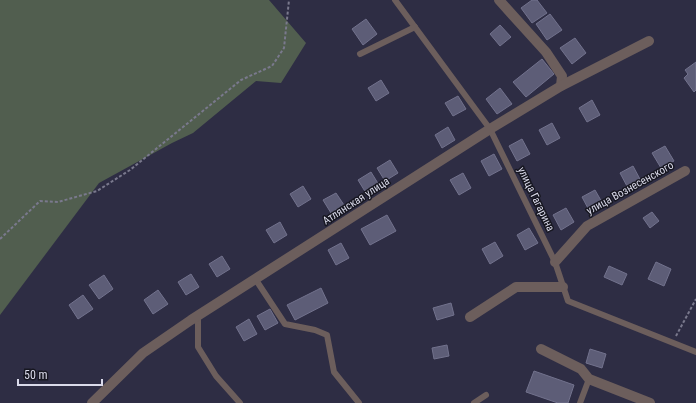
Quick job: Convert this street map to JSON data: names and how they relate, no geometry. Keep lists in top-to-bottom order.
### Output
{
  "streets": {
    "street": ["улица Вознесенского", "Атлянская улица"],
    "lane": ["улица Гагарина"]
  },
  "crossings": [
    ["улица Вознесенского", "улица Гагарина"],
    ["улица Гагарина", "Атлянская улица"]
  ],
  "scale_bar": "50 m"
}
